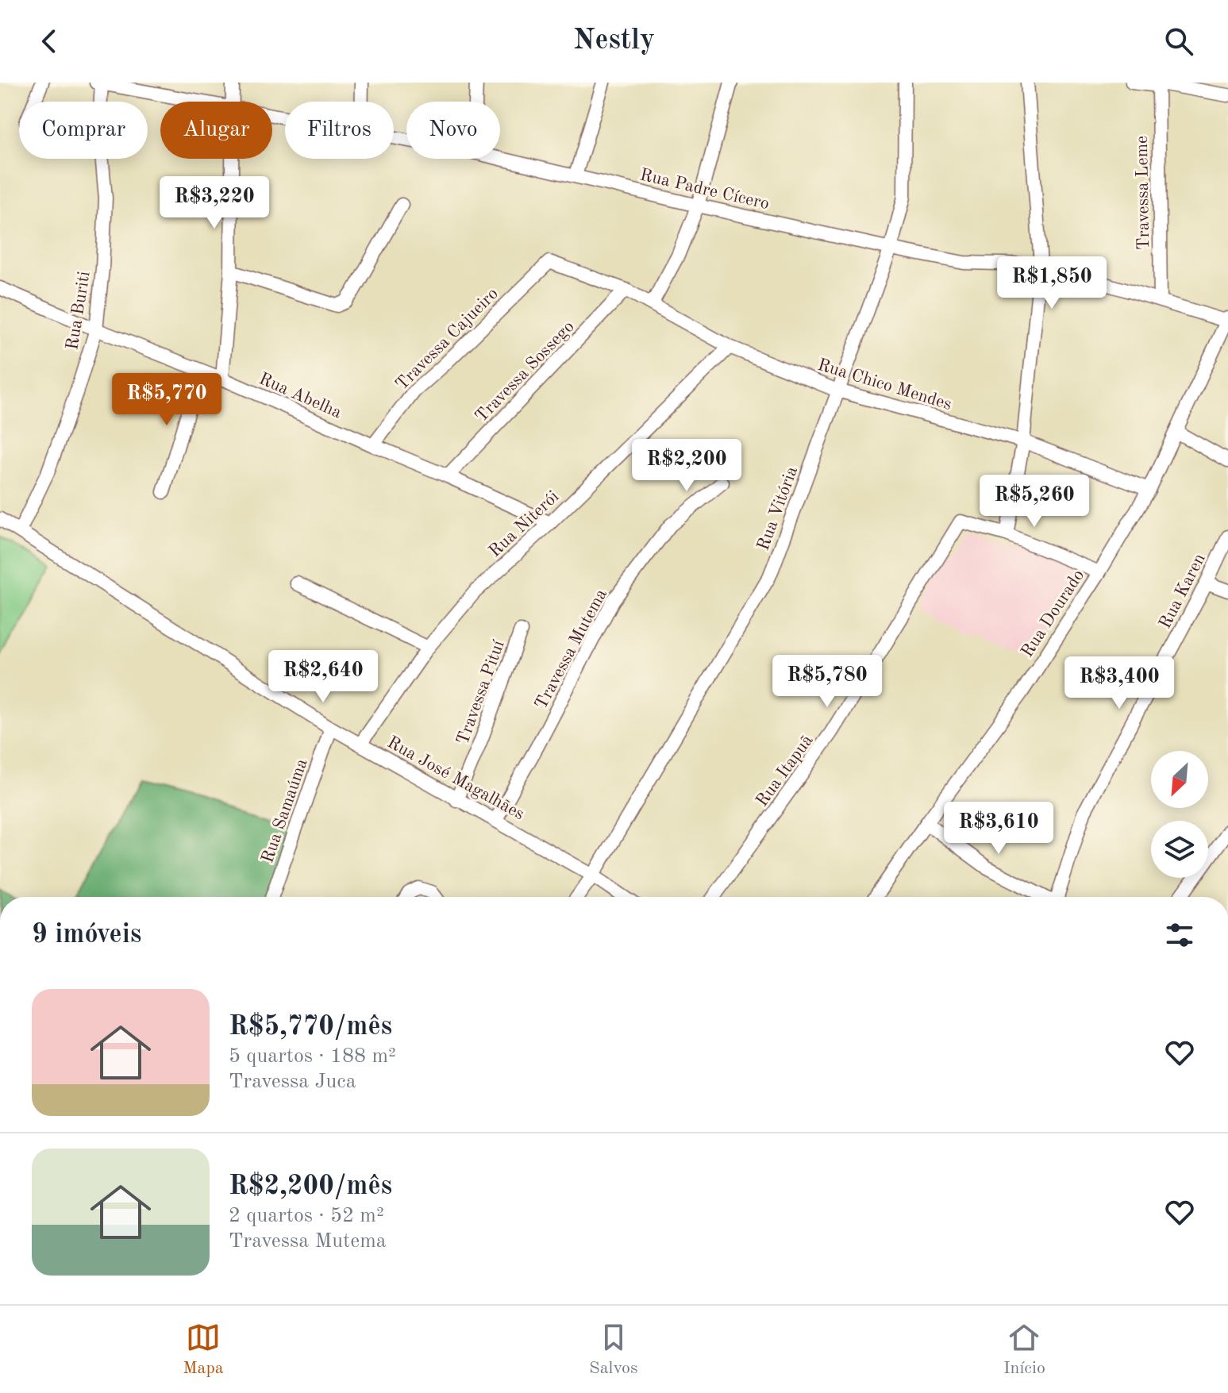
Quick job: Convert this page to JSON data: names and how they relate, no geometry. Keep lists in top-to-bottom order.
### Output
{
  "streets": {
    "street": [
      "Rua Padre Cícero",
      "Travessa Leme",
      "Rua Buriti",
      "Travessa Cajueiro",
      "Travessa Sossego",
      "Rua Chico Mendes",
      "Rua Abelha",
      "Rua Vitória",
      "Rua Niterói",
      "Rua Karen",
      "Rua Dourado",
      "Travessa Mutema",
      "Travessa Pituí",
      "Rua Itapuã",
      "Rua José Magalhães",
      "Rua Samaúma"
    ]
  },
  "crossings": [
    ["Rua Padre Cícero", "Travessa Leme"],
    ["Rua Padre Cícero", "Rua Buriti"],
    ["Rua Padre Cícero", "Rua Vitória"],
    ["Rua Padre Cícero", "Rua Dourado"],
    ["Rua Buriti", "Rua Abelha"],
    ["Rua Buriti", "Rua José Magalhães"],
    ["Travessa Cajueiro", "Rua Chico Mendes"],
    ["Travessa Cajueiro", "Rua Abelha"],
    ["Travessa Sossego", "Rua Chico Mendes"],
    ["Travessa Sossego", "Rua Abelha"],
    ["Rua Chico Mendes", "Rua Vitória"],
    ["Rua Chico Mendes", "Rua Niterói"],
    ["Rua Chico Mendes", "Rua Dourado"],
    ["Rua Abelha", "Rua Niterói"],
    ["Rua Vitória", "Rua José Magalhães"],
    ["Rua Niterói", "Rua José Magalhães"],
    ["Travessa Mutema", "Rua José Magalhães"],
    ["Travessa Pituí", "Rua José Magalhães"],
    ["Rua José Magalhães", "Rua Samaúma"]
  ],
  "north": "bottom left",
  "page": {
    "header": "Nestly",
    "chip": [
      "Comprar",
      "Alugar",
      "Filtros",
      "Novo"
    ],
    "price": [
      "R$3,220",
      "R$1,850",
      "R$5,770",
      "R$2,200",
      "R$5,260",
      "R$2,640",
      "R$5,780",
      "R$3,400",
      "R$3,610"
    ],
    "heading": "9 imóveis",
    "list": [
      {
        "name": "R$5,770/mês",
        "note": "5 quartos · 188 m² · Travessa Juca"
      },
      {
        "name": "R$2,200/mês",
        "note": "2 quartos · 52 m² · Travessa Mutema"
      }
    ],
    "tabs": ["Mapa", "Salvos", "Início"]
  }
}
